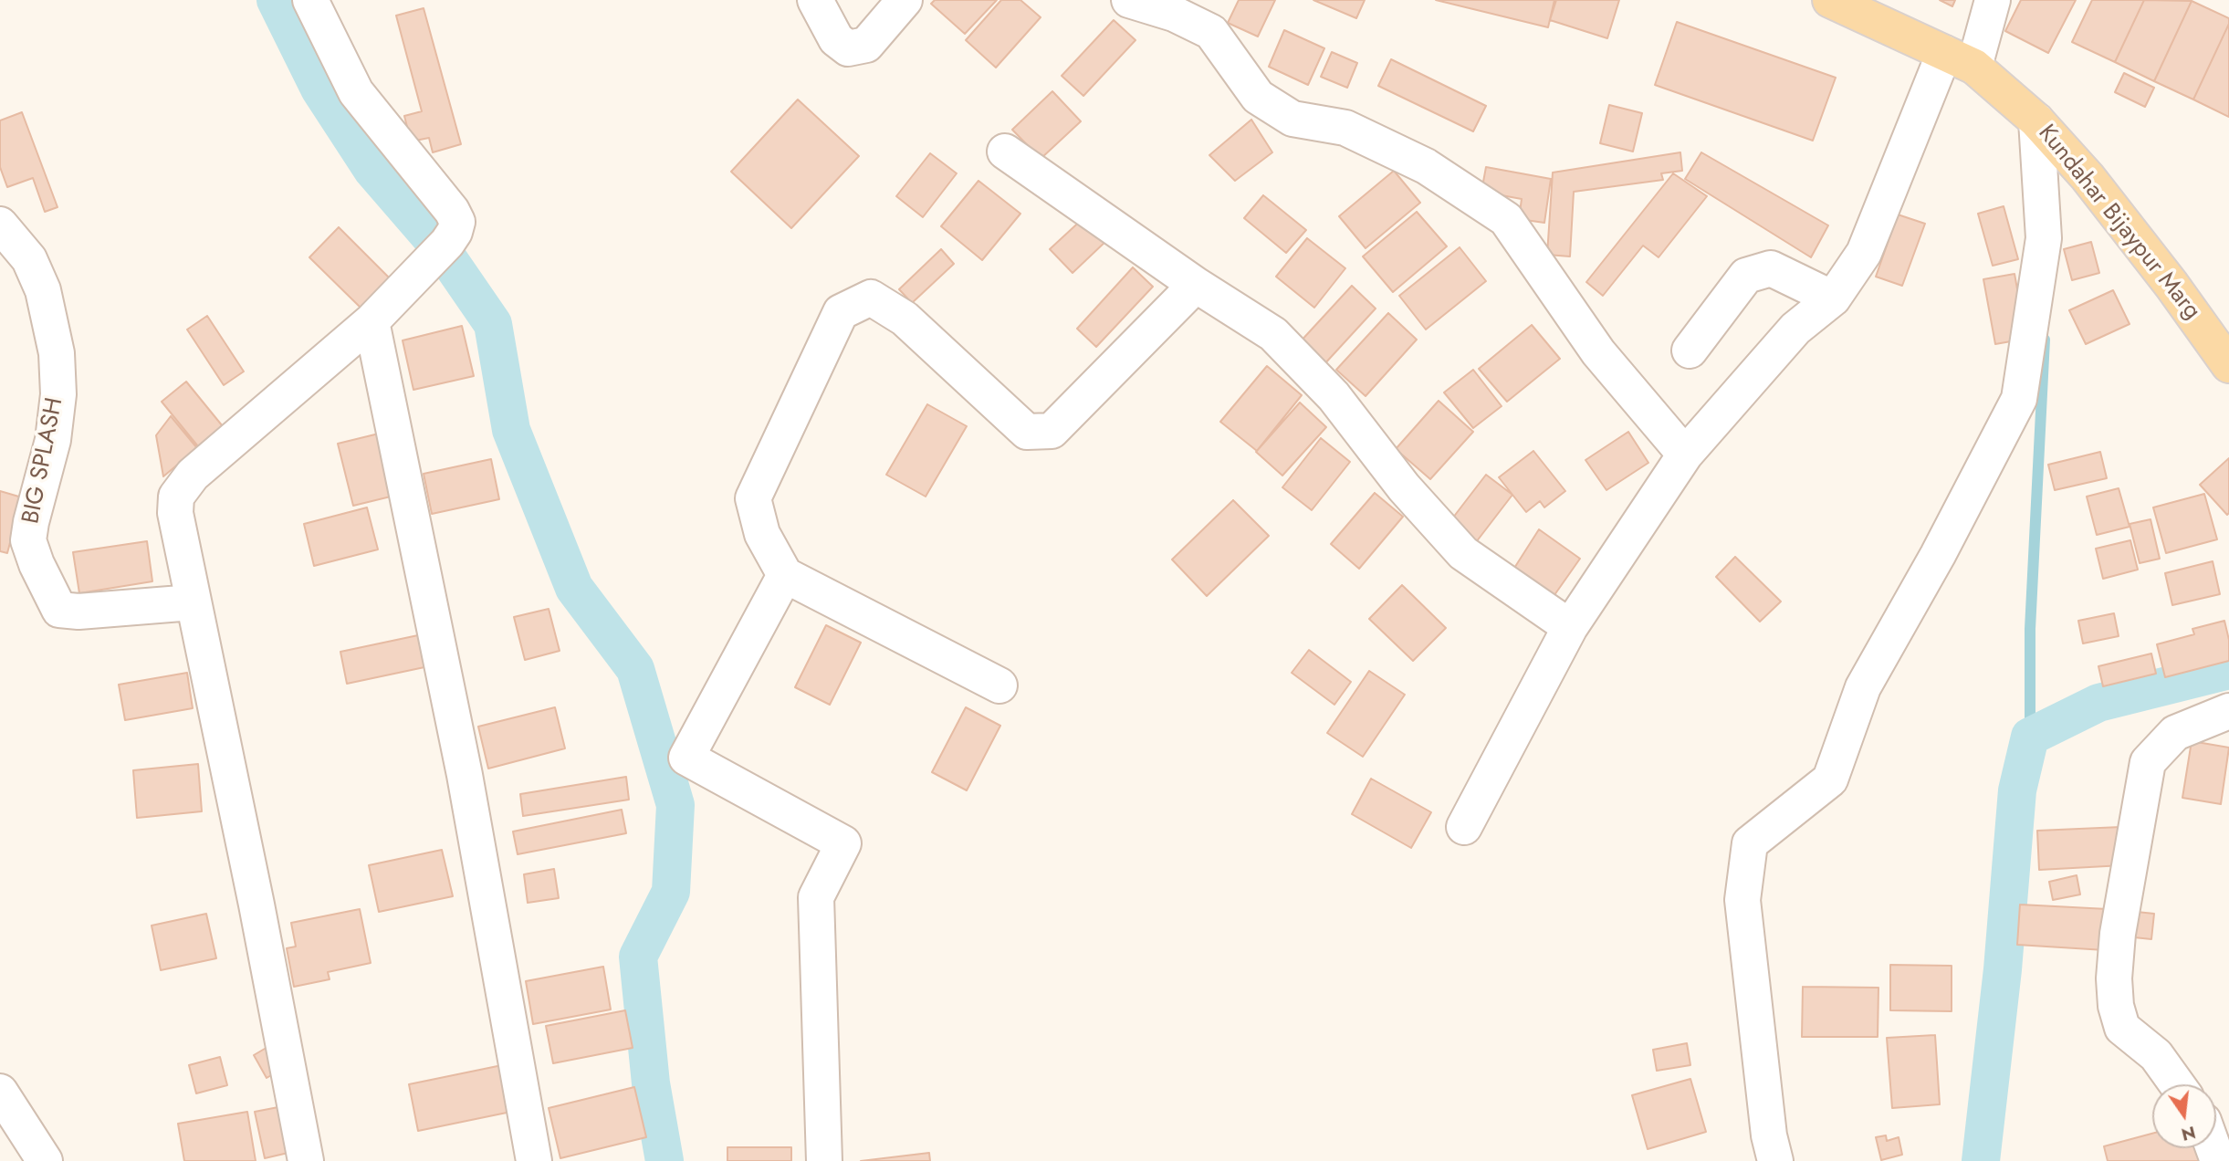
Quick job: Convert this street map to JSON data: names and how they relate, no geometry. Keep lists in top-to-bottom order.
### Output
{
  "streets": {
    "main road": ["Kundahar Bijaypur Marg"],
    "street": ["BIG SPLASH"]
  },
  "north": "bottom"
}
